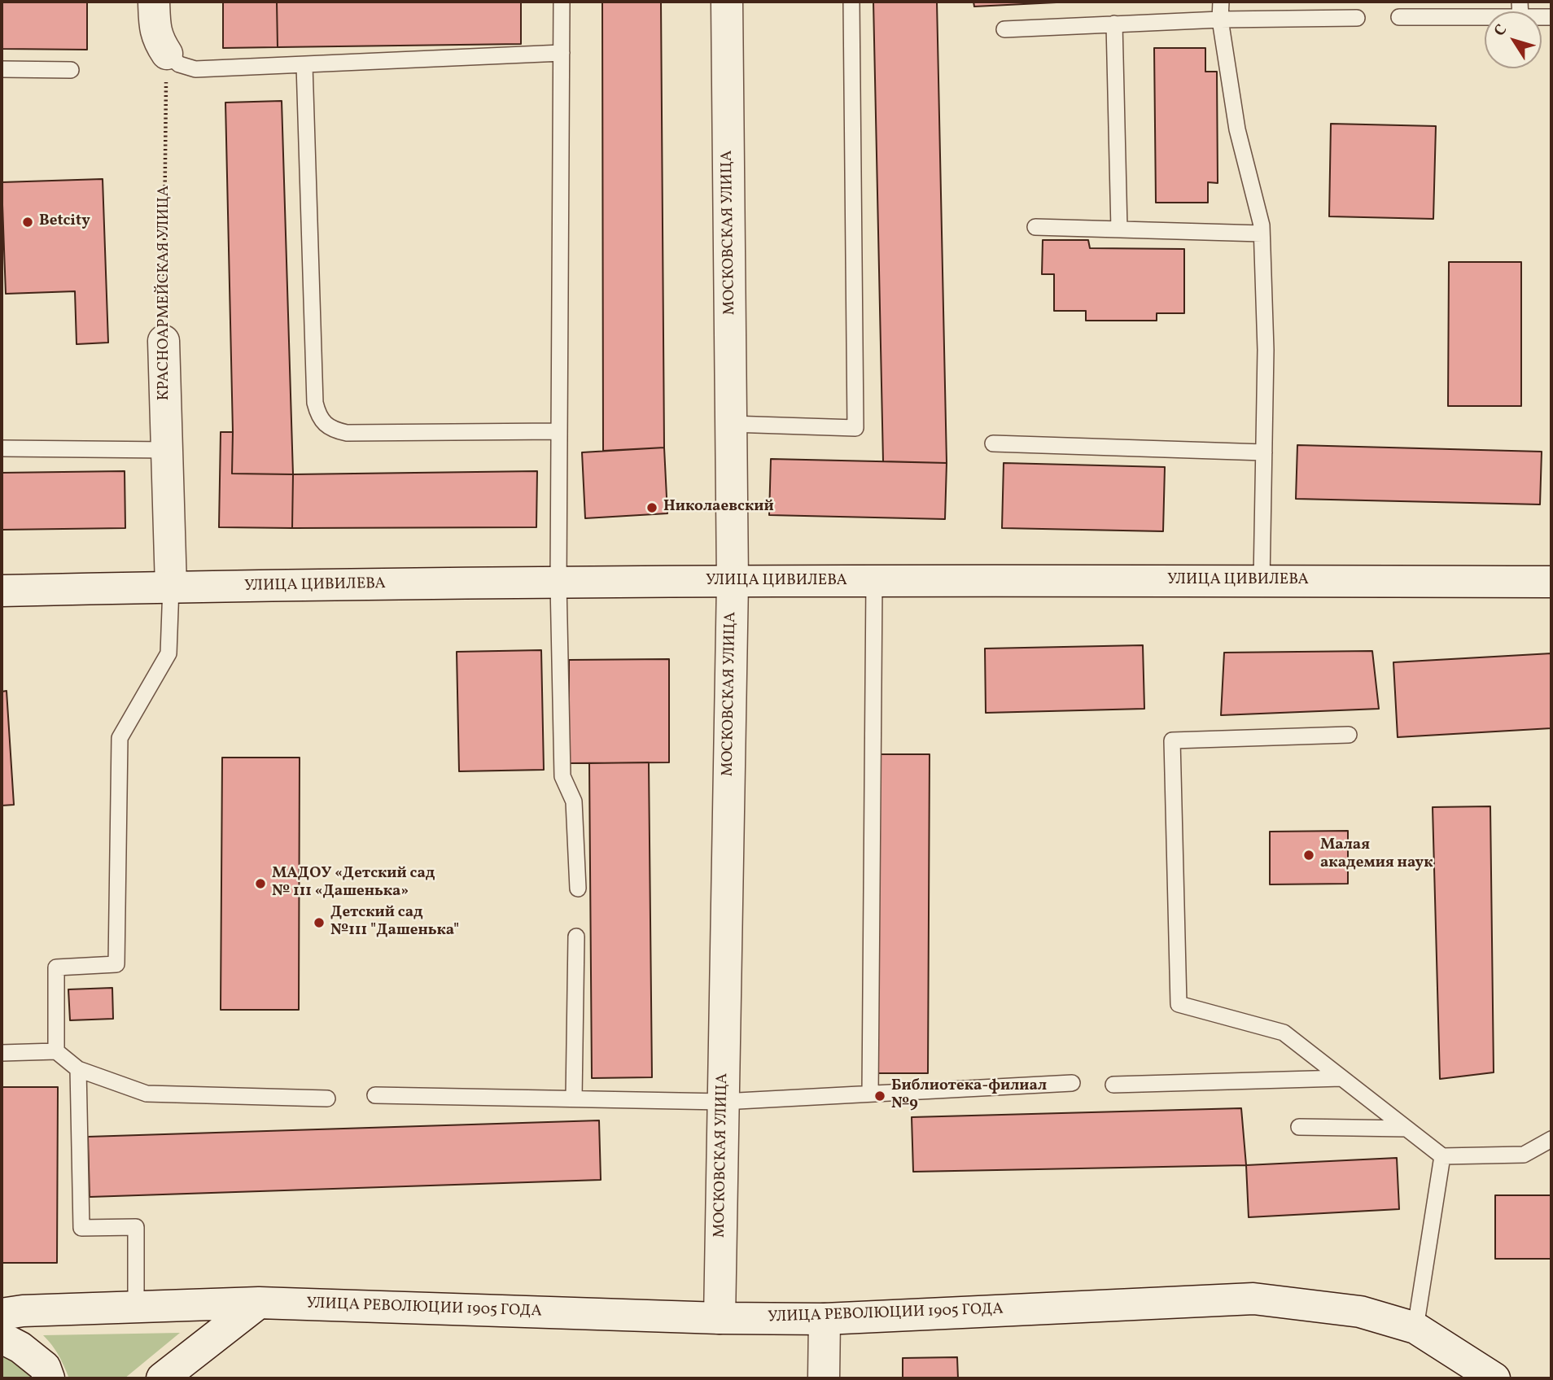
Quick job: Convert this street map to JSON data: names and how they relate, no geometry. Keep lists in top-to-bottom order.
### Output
{
  "streets": {
    "street": [
      "МОСКОВСКАЯ УЛИЦА",
      "КРАСНОАРМЕЙСКАЯ УЛИЦА",
      "УЛИЦА ЦИВИЛЕВА",
      "УЛИЦА РЕВОЛЮЦИИ 1905 ГОДА"
    ]
  },
  "crossings": [
    ["МОСКОВСКАЯ УЛИЦА", "УЛИЦА ЦИВИЛЕВА"],
    ["МОСКОВСКАЯ УЛИЦА", "УЛИЦА РЕВОЛЮЦИИ 1905 ГОДА"],
    ["КРАСНОАРМЕЙСКАЯ УЛИЦА", "УЛИЦА ЦИВИЛЕВА"]
  ],
  "places": [
    "Betcity",
    "Николаевский",
    "Малая академия наук",
    "МАДОУ «Детский сад № 111 «Дашенька»",
    "Детский сад №111 \"Дашенька\"",
    "Библиотека-филиал №9"
  ],
  "north": "top left"
}
